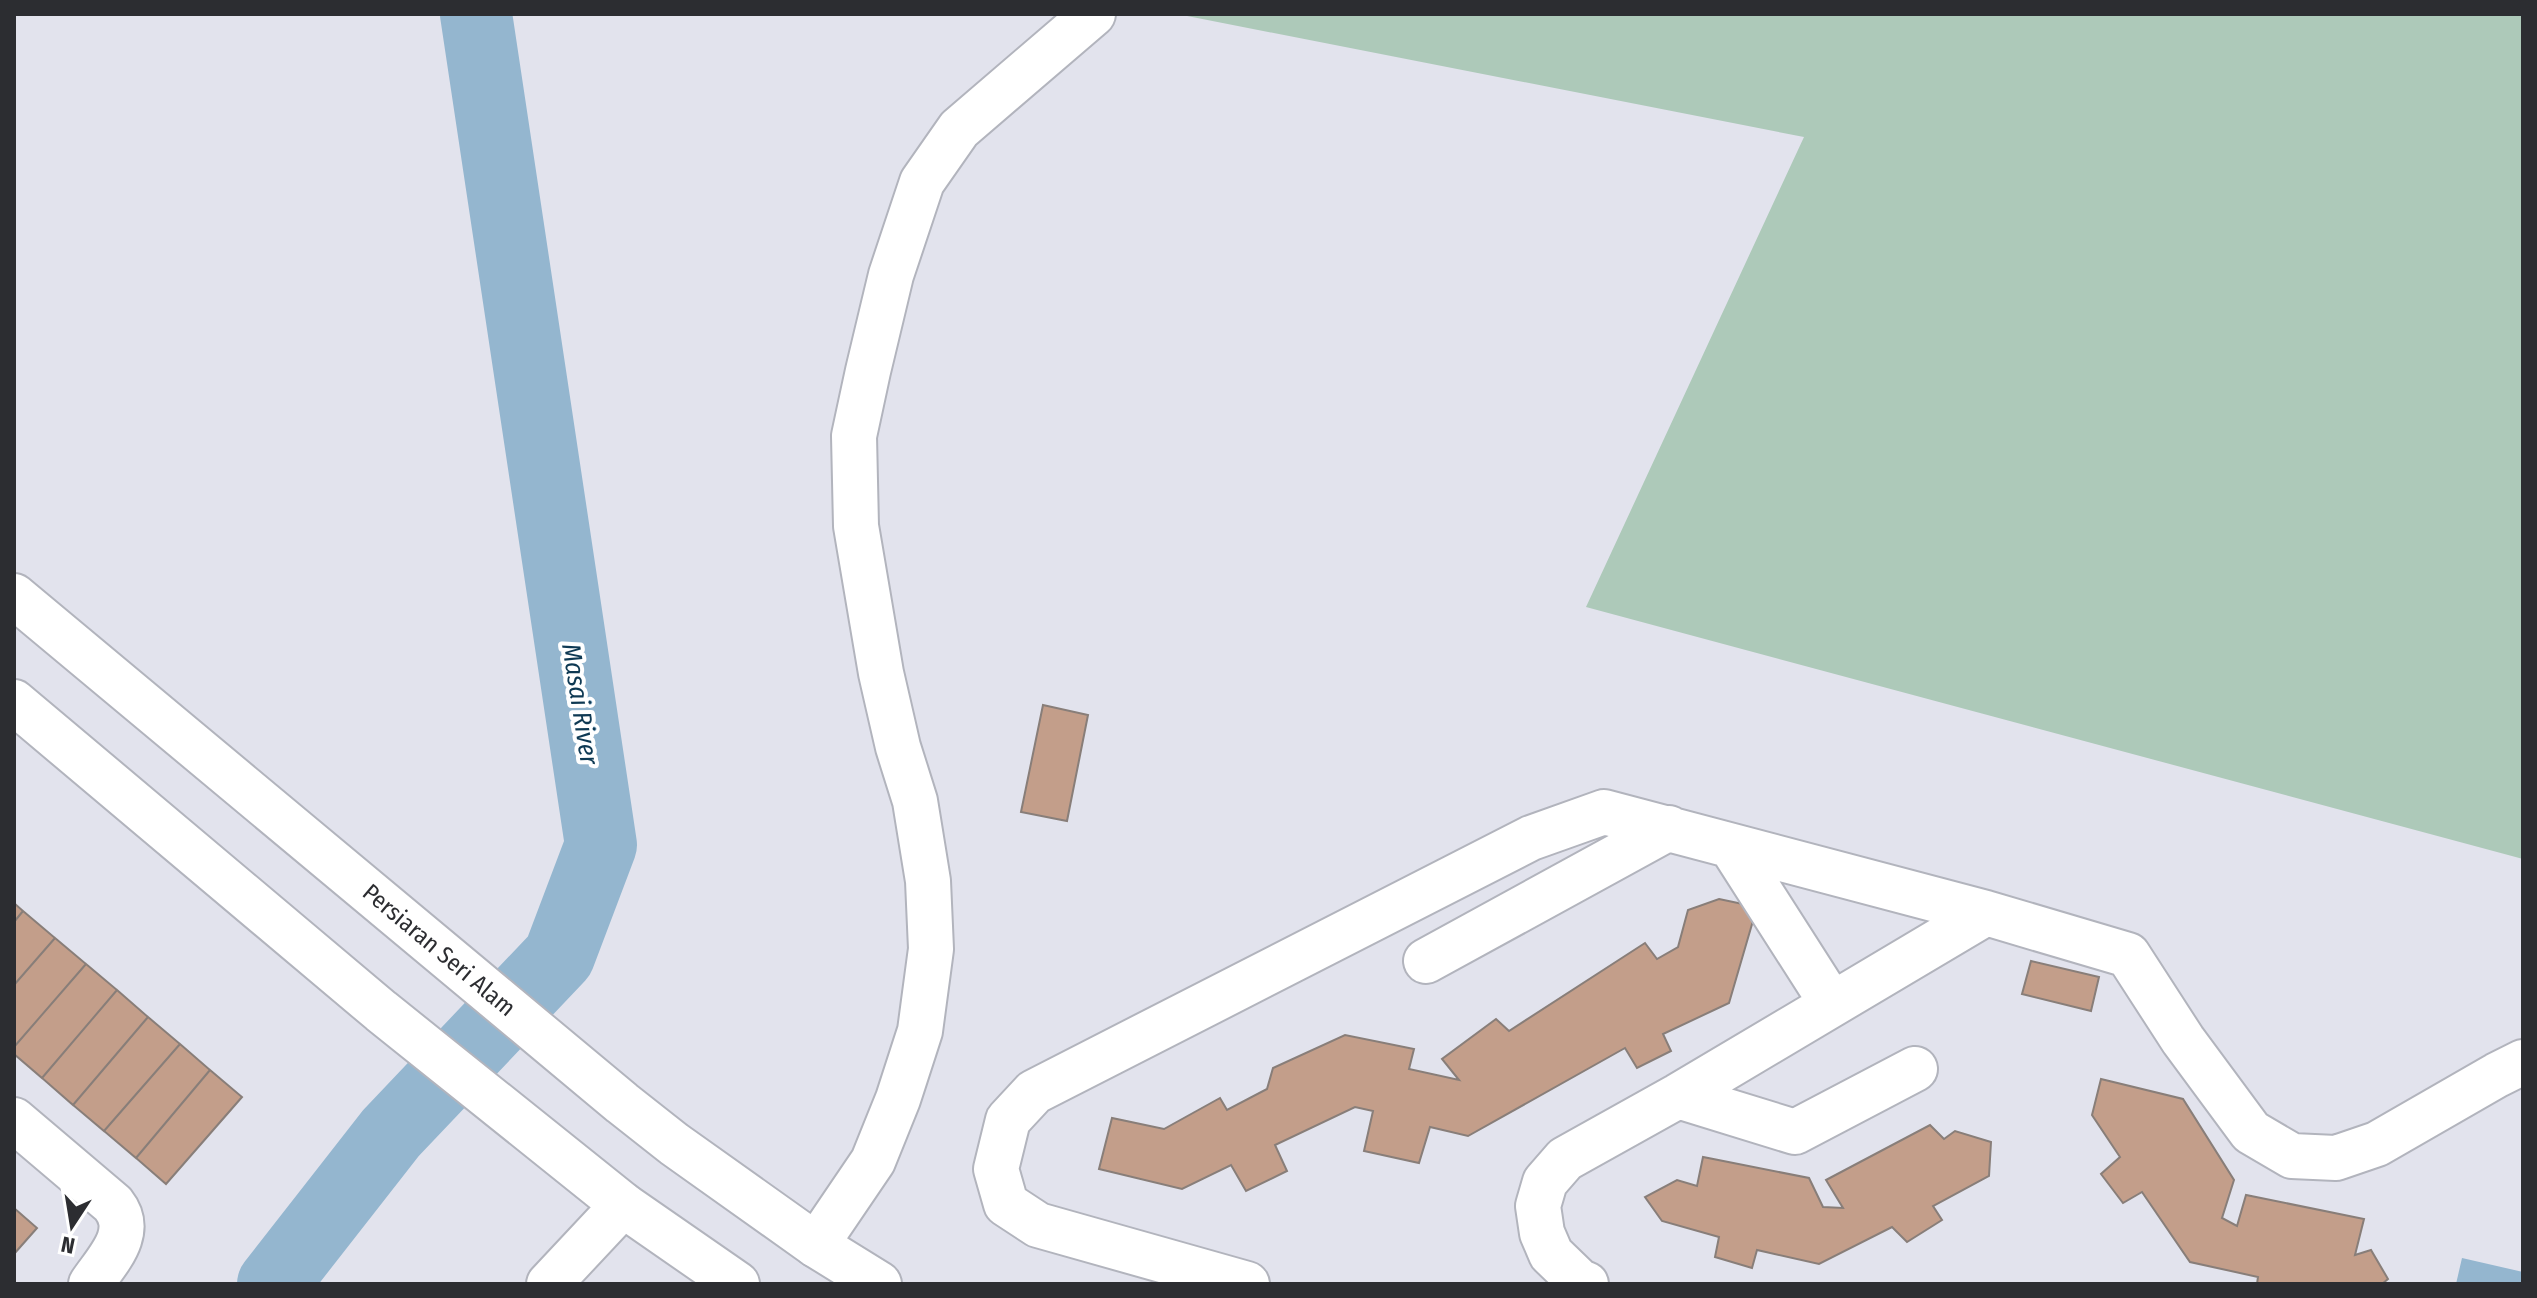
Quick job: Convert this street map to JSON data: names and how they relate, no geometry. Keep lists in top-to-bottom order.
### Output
{
  "streets": {
    "main road": ["Persiaran Seri Alam"]
  },
  "water": ["Masai River"],
  "north": "bottom"
}
